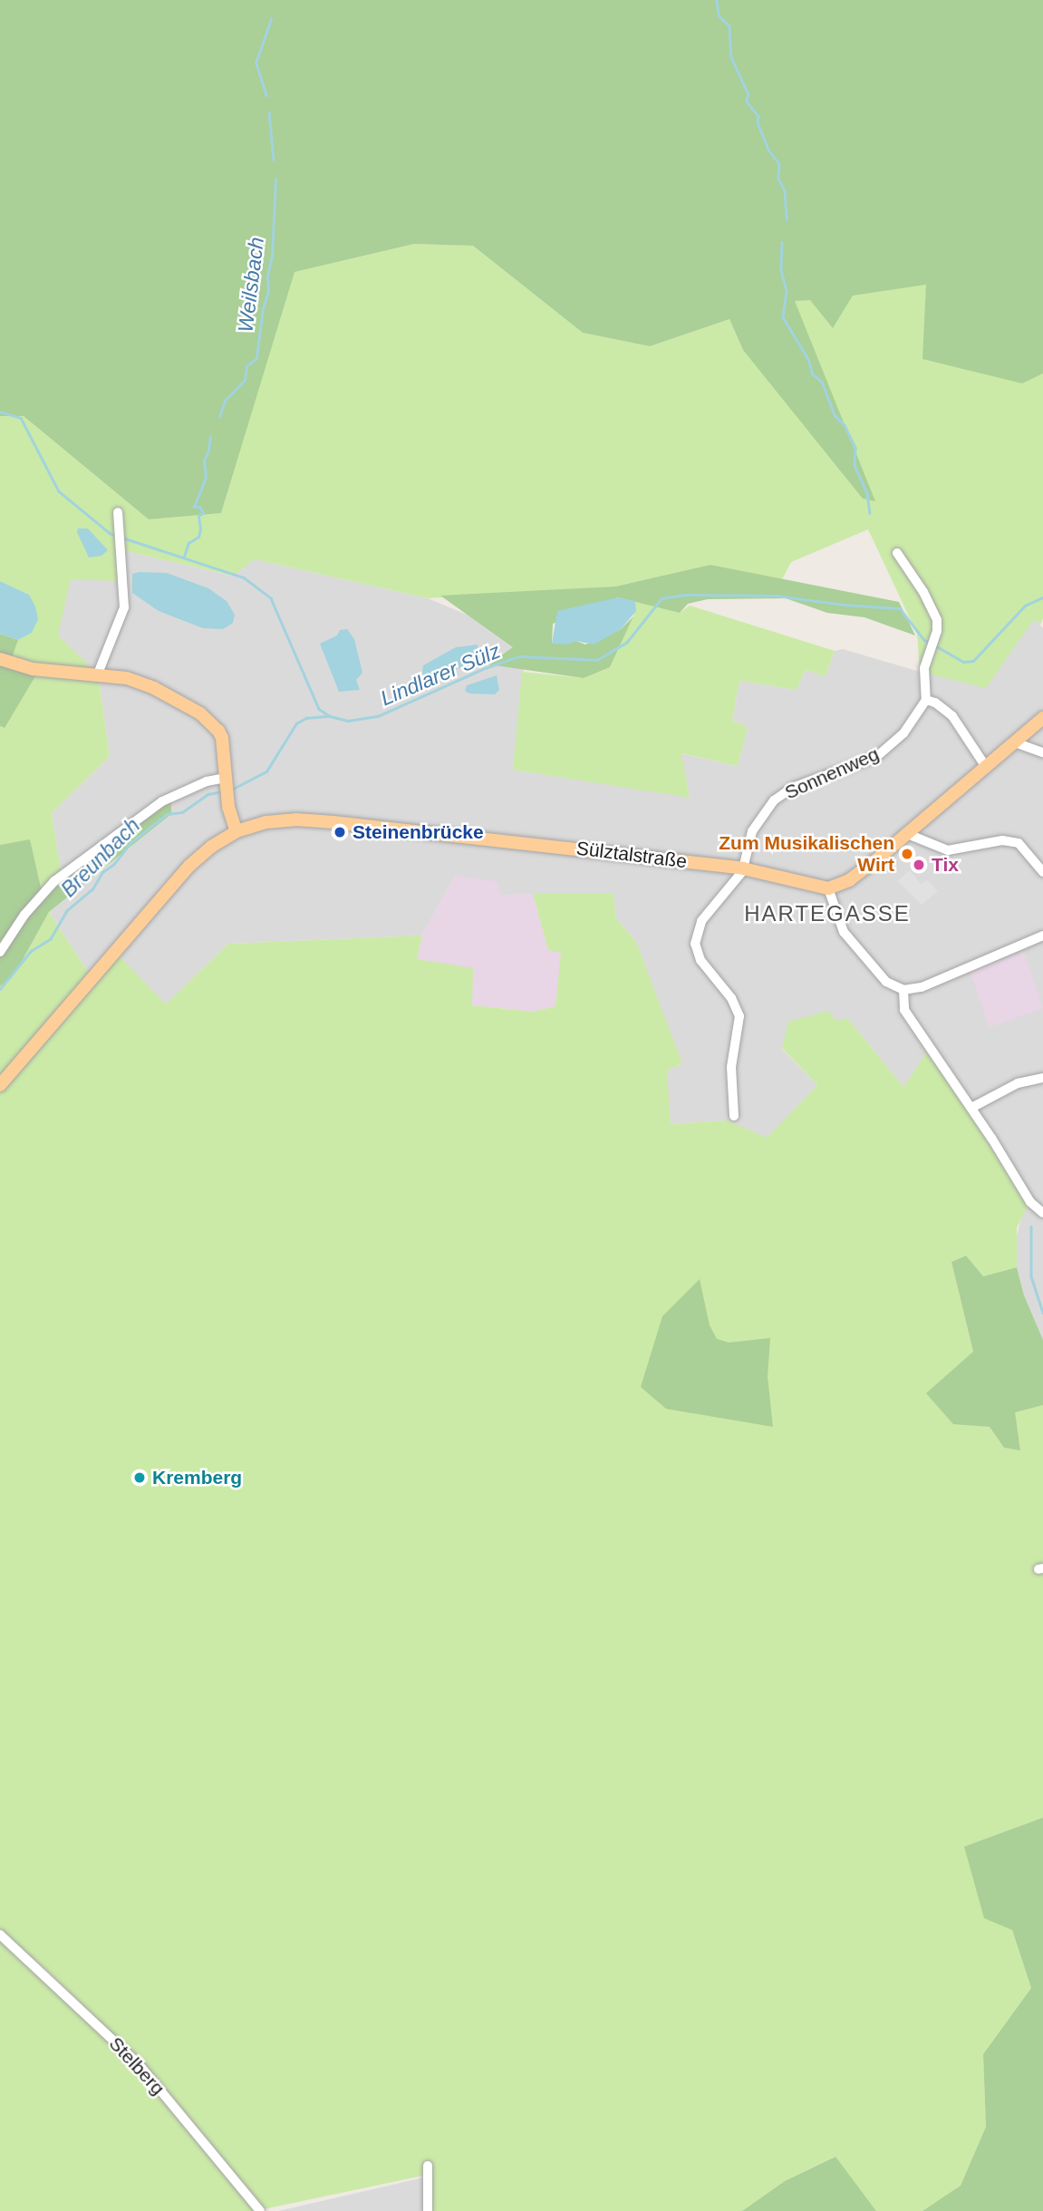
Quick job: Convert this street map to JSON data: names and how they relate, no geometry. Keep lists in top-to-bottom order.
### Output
{
  "streets": {
    "main road": ["Sülztalstraße"],
    "street": ["Sonnenweg", "Stelberg"]
  },
  "crossings": [
    ["Sonnenweg", "Sülztalstraße"]
  ],
  "districts": ["HARTEGASSE"],
  "water": ["Weilsbach", "Lindlarer Sülz", "Breunbach"],
  "places": [
    "Steinenbrücke",
    "Zum Musikalischen Wirt",
    "Tix",
    "Kremberg"
  ]
}
